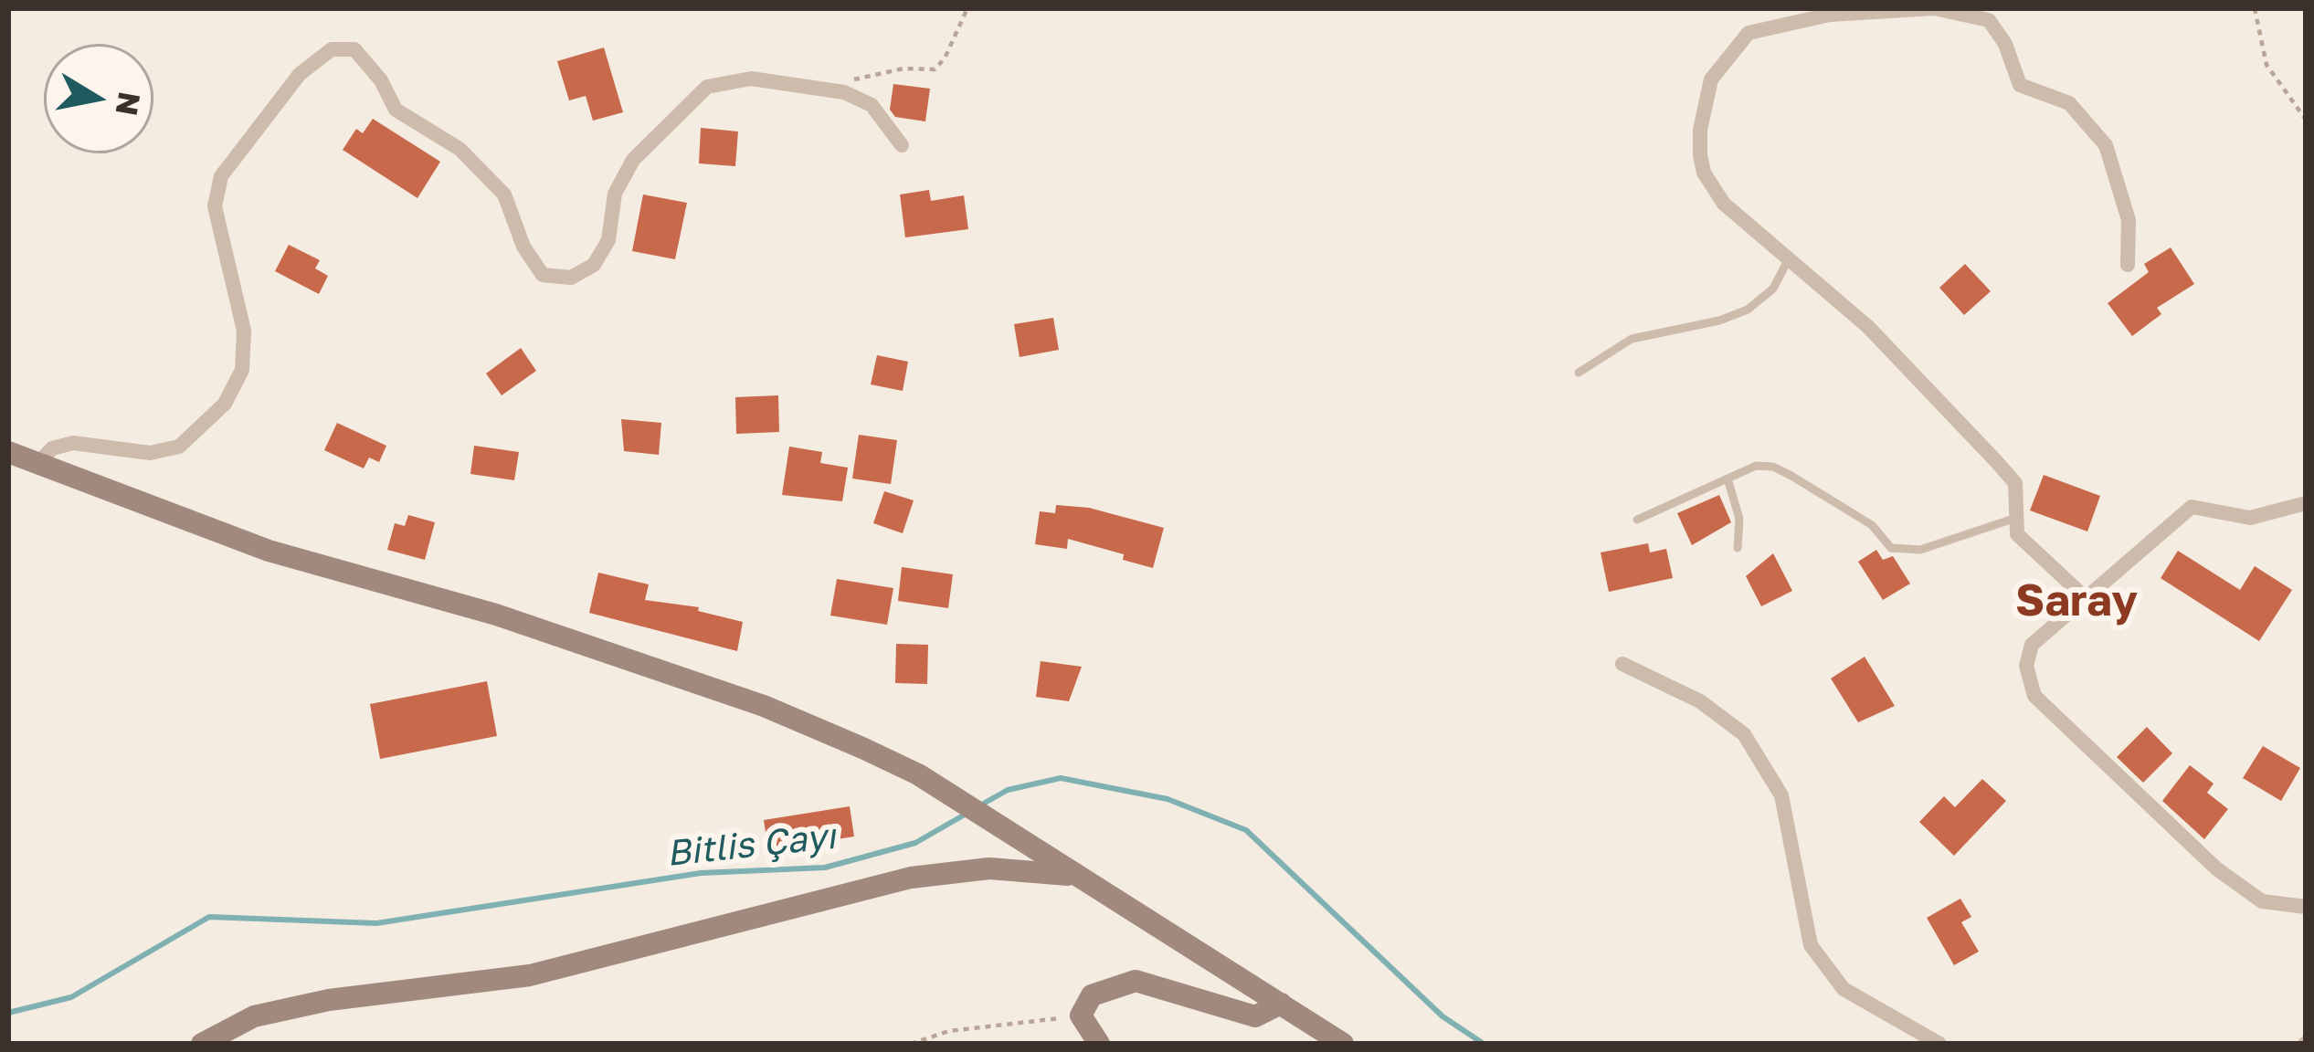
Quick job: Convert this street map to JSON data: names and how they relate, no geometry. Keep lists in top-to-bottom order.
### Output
{
  "districts": ["Saray"],
  "water": ["Bitlis Çayı"],
  "north": "right"
}
